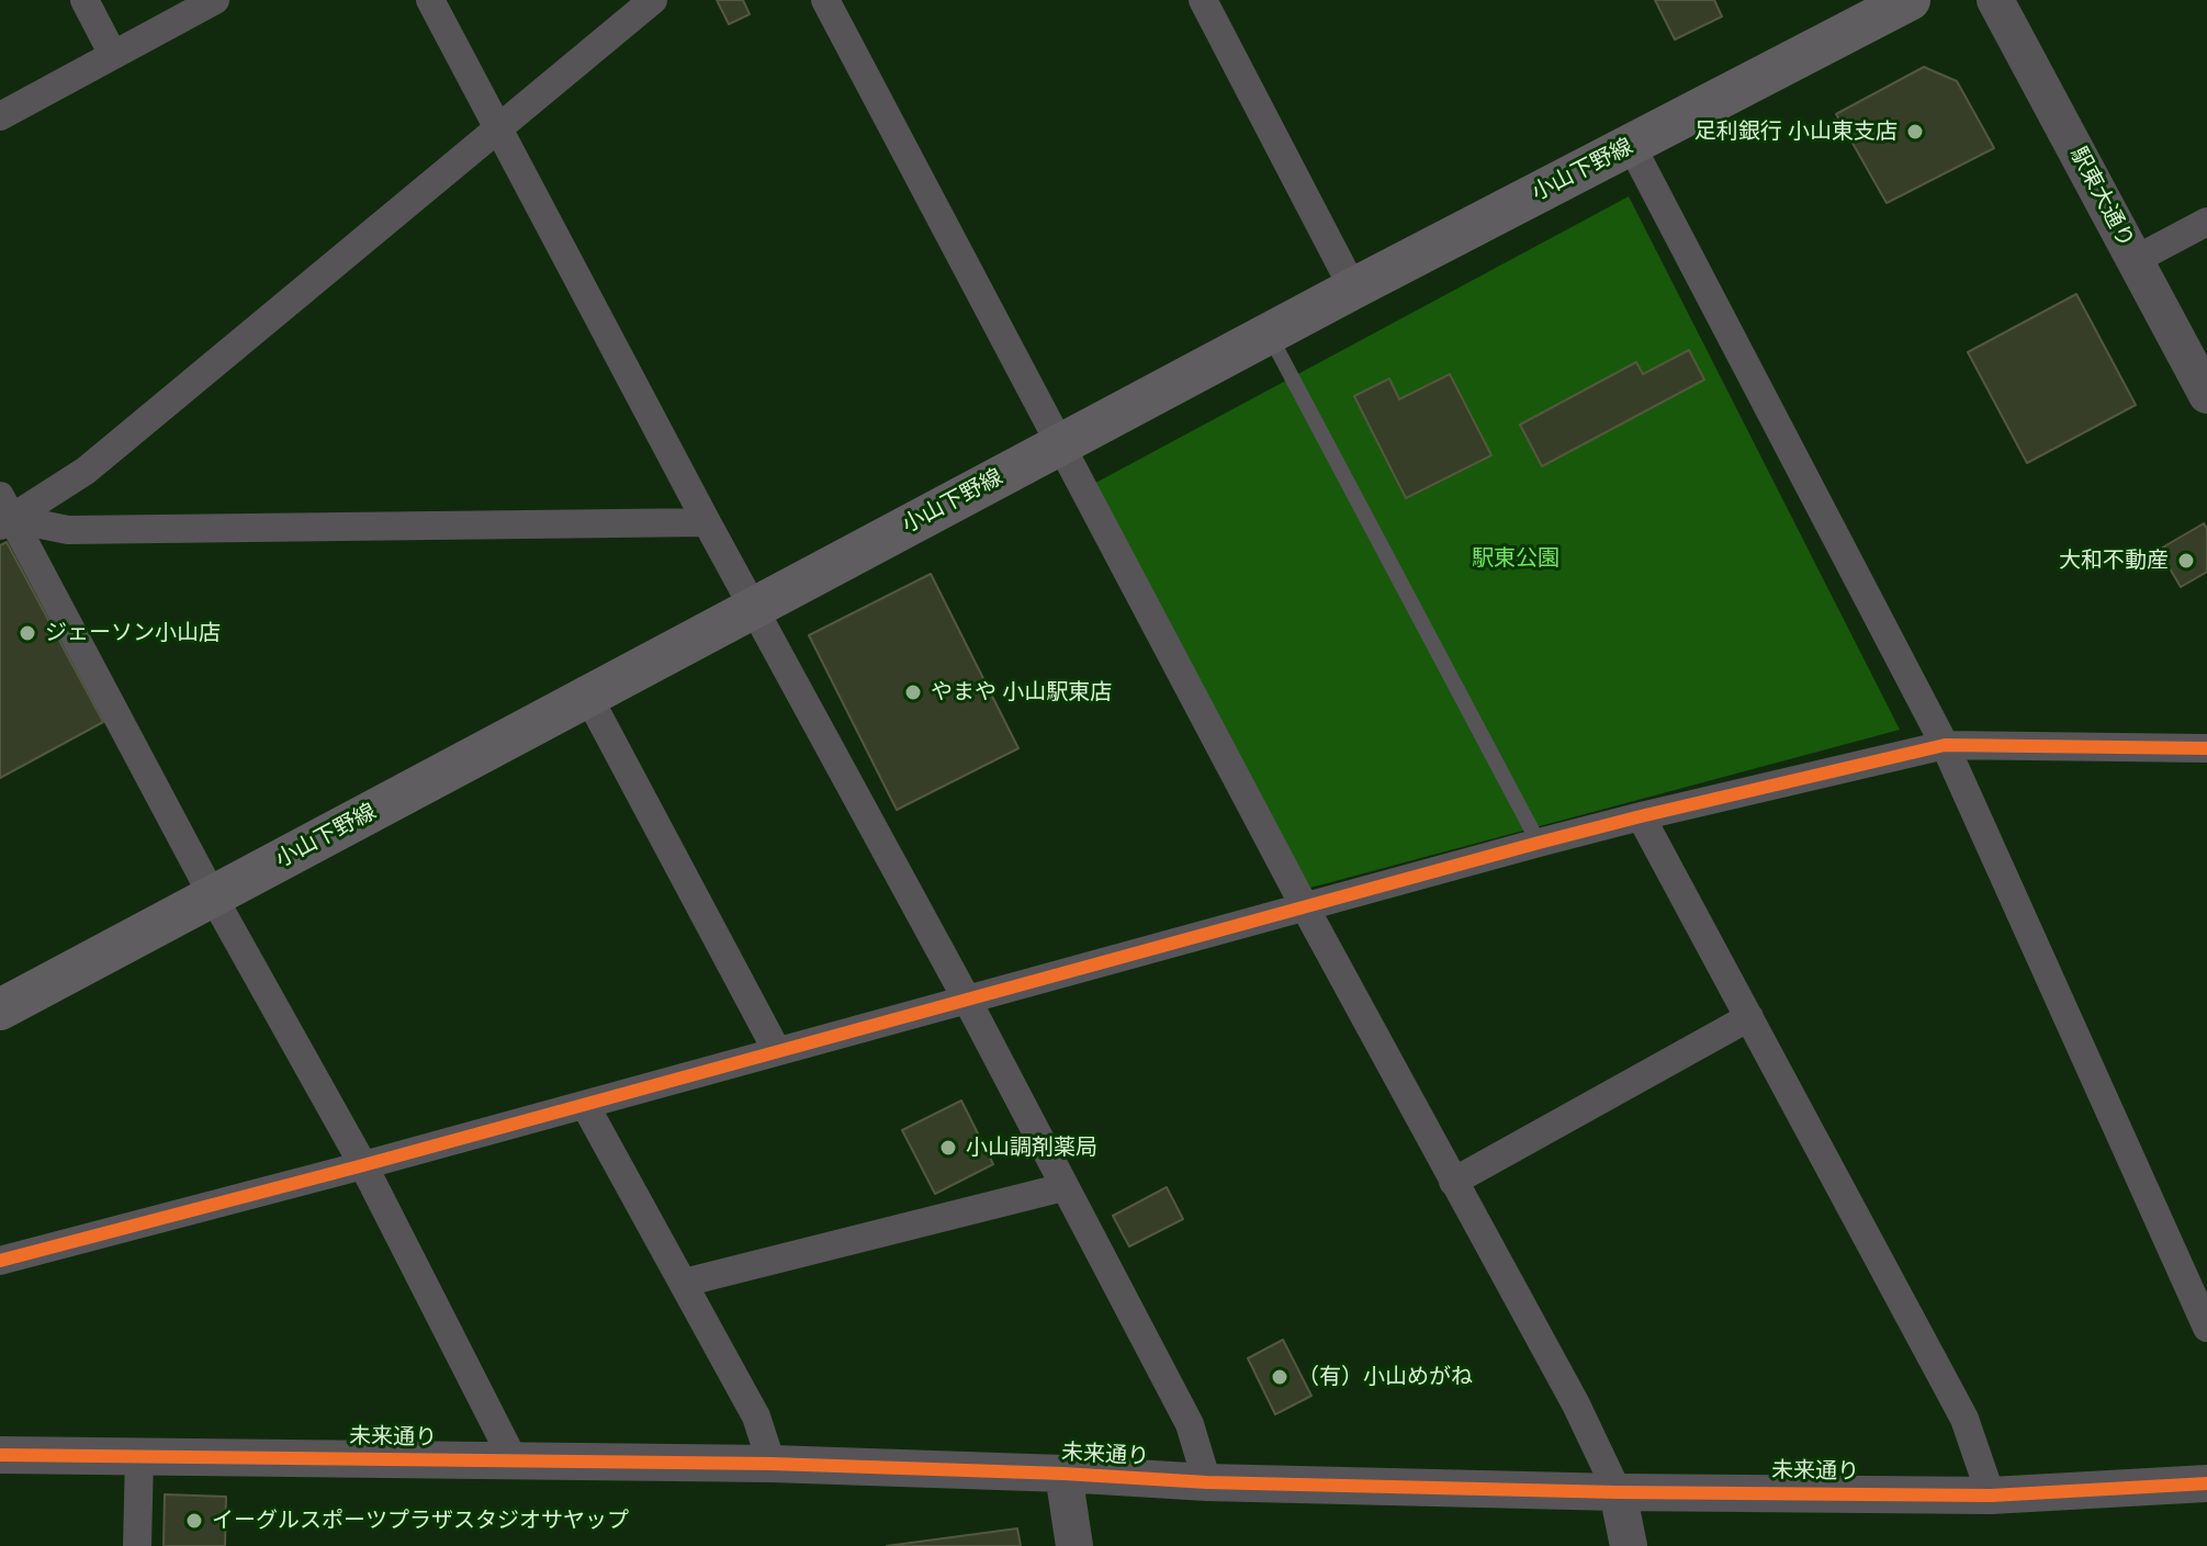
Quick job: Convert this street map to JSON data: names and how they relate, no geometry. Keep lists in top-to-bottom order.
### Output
{
  "streets": {
    "main road": ["小山下野線"],
    "street": ["駅東大通り", "未来通り"]
  },
  "parks": ["駅東公園"],
  "places": [
    "足利銀行 小山東支店",
    "大和不動産",
    "ジェーソン小山店",
    "やまや 小山駅東店",
    "小山調剤薬局",
    "（有）小山めがね",
    "イーグルスポーツプラザスタジオサヤップ"
  ]
}
